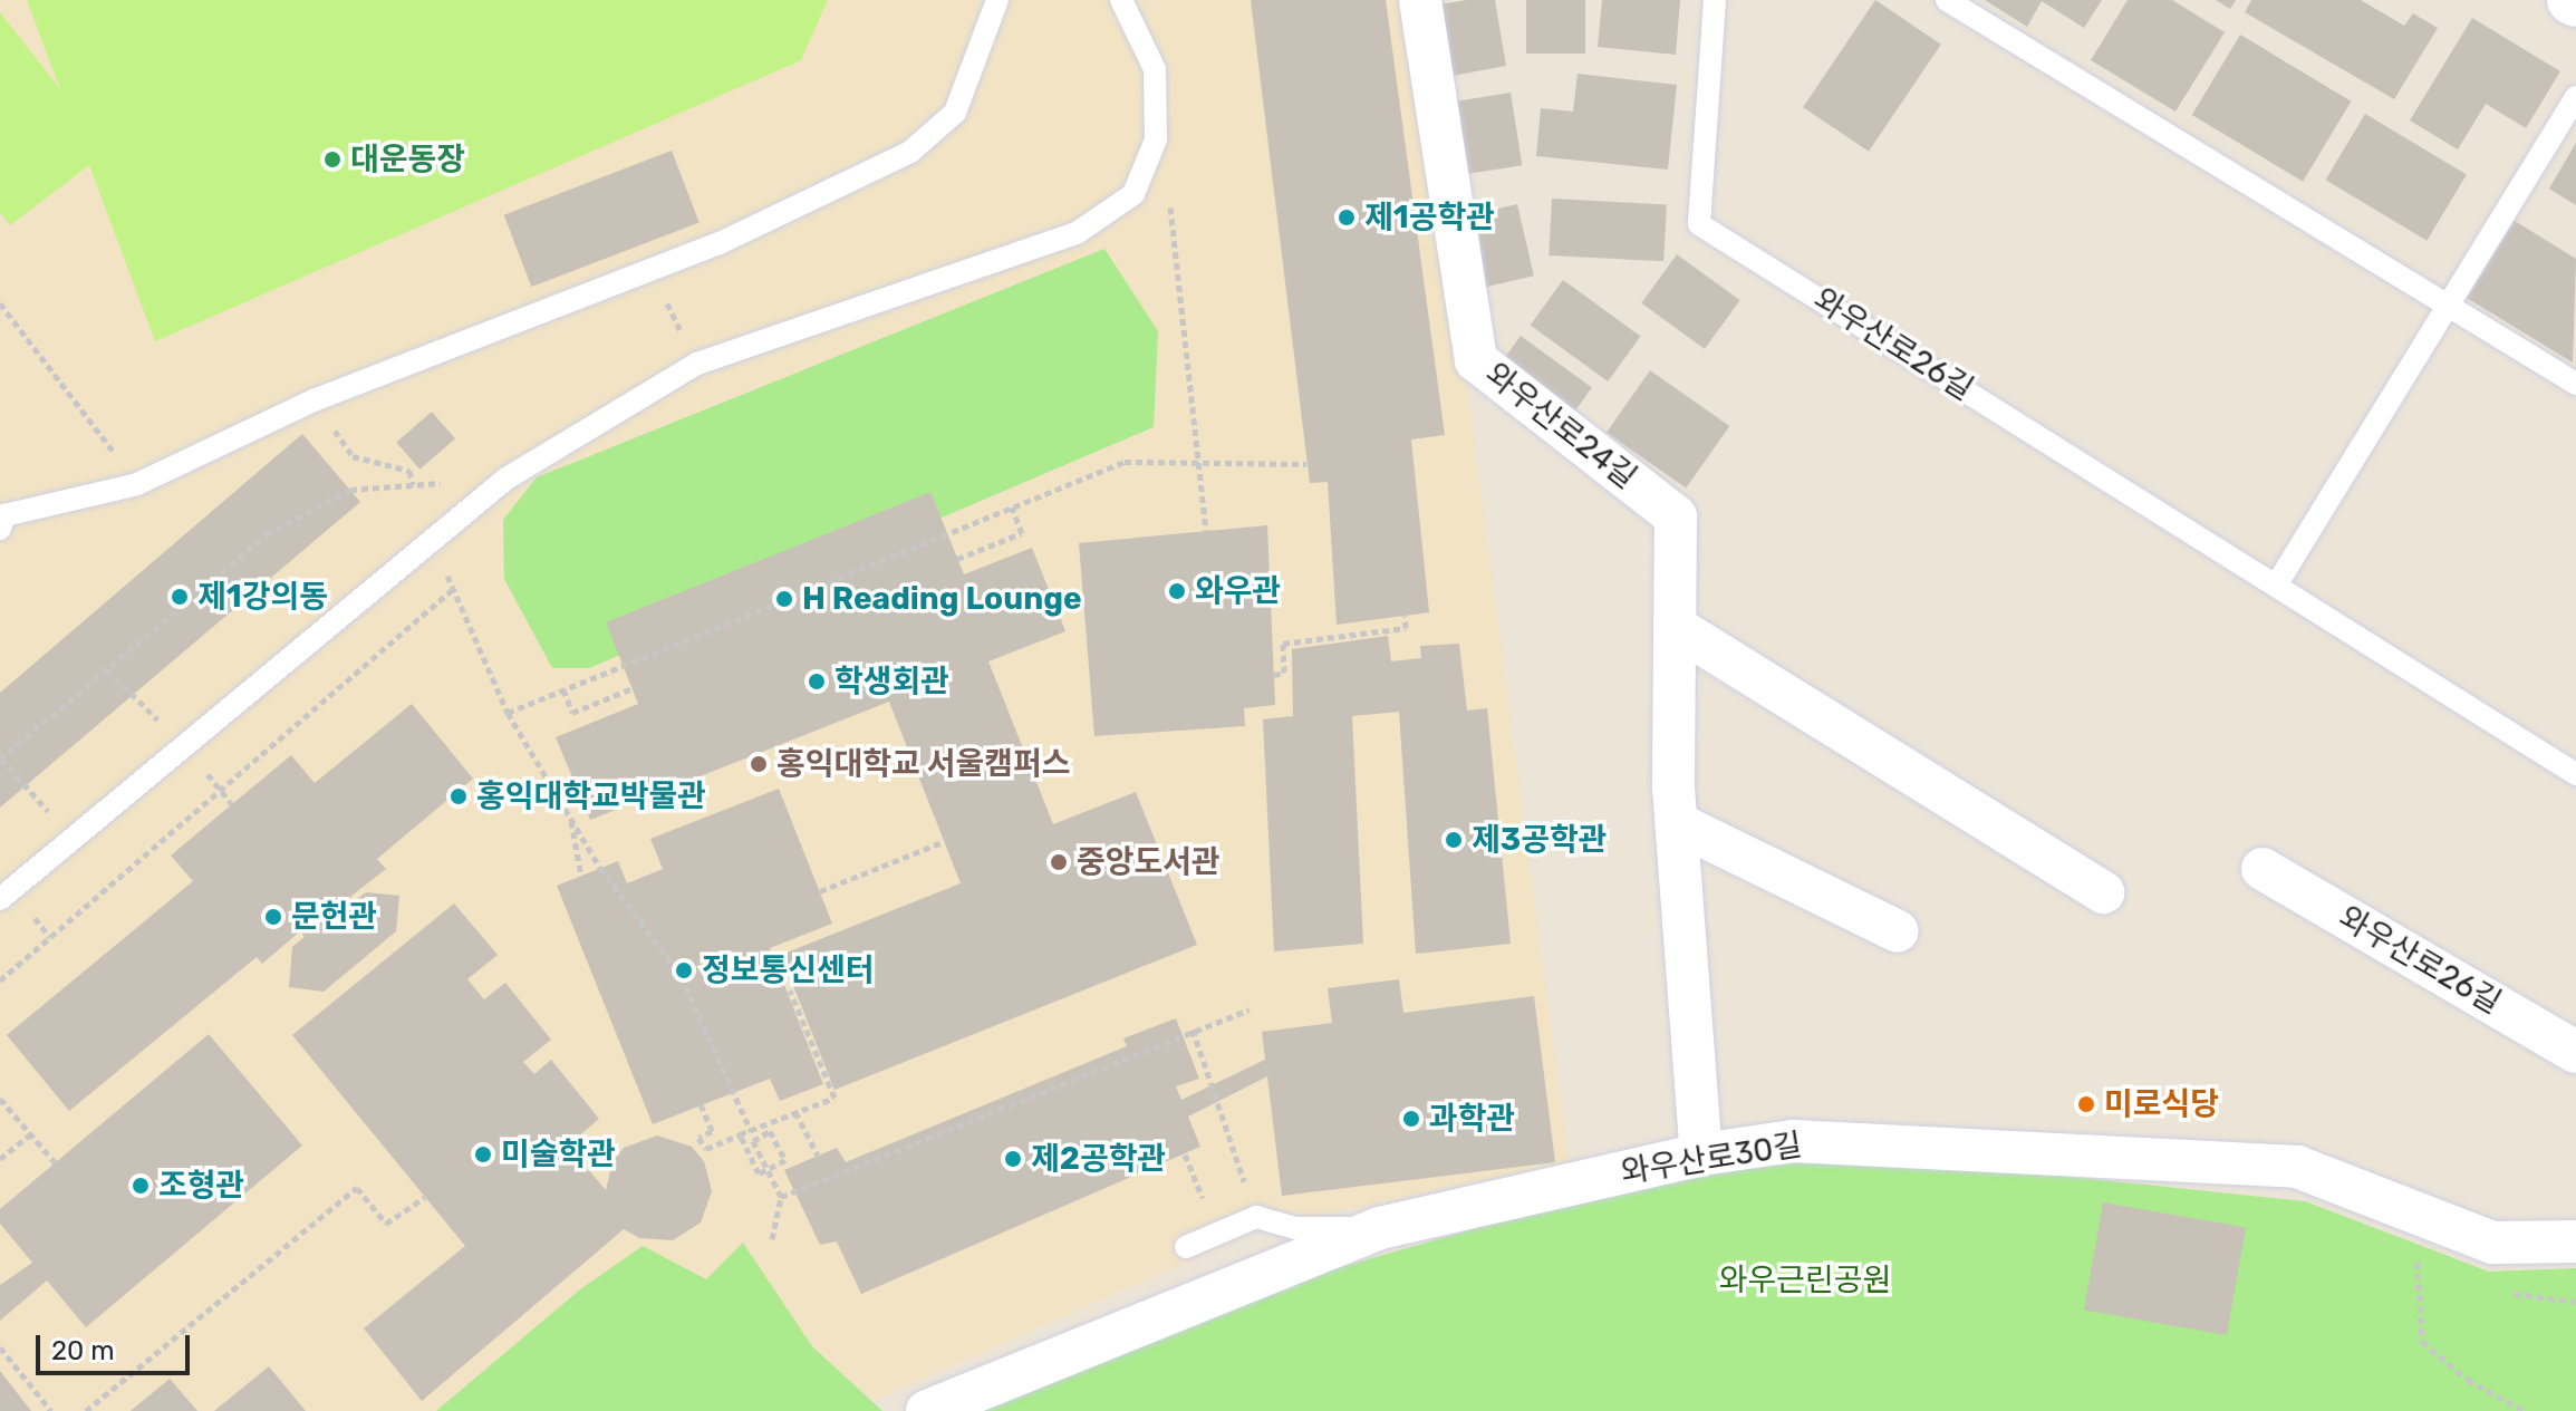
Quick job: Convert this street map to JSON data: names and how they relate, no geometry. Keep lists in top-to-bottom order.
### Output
{
  "streets": {
    "street": ["와우산로26길", "와우산로24길", "와우산로30길"]
  },
  "crossings": [
    ["와우산로24길", "와우산로30길"]
  ],
  "parks": ["와우근린공원"],
  "places": [
    "대운동장",
    "제1공학관",
    "와우관",
    "제1강의동",
    "H Reading Lounge",
    "학생회관",
    "홍익대학교 서울캠퍼스",
    "홍익대학교박물관",
    "제3공학관",
    "중앙도서관",
    "문헌관",
    "정보통신센터",
    "미로식당",
    "과학관",
    "미술학관",
    "제2공학관",
    "조형관"
  ],
  "scale_bar": "20 m"
}
